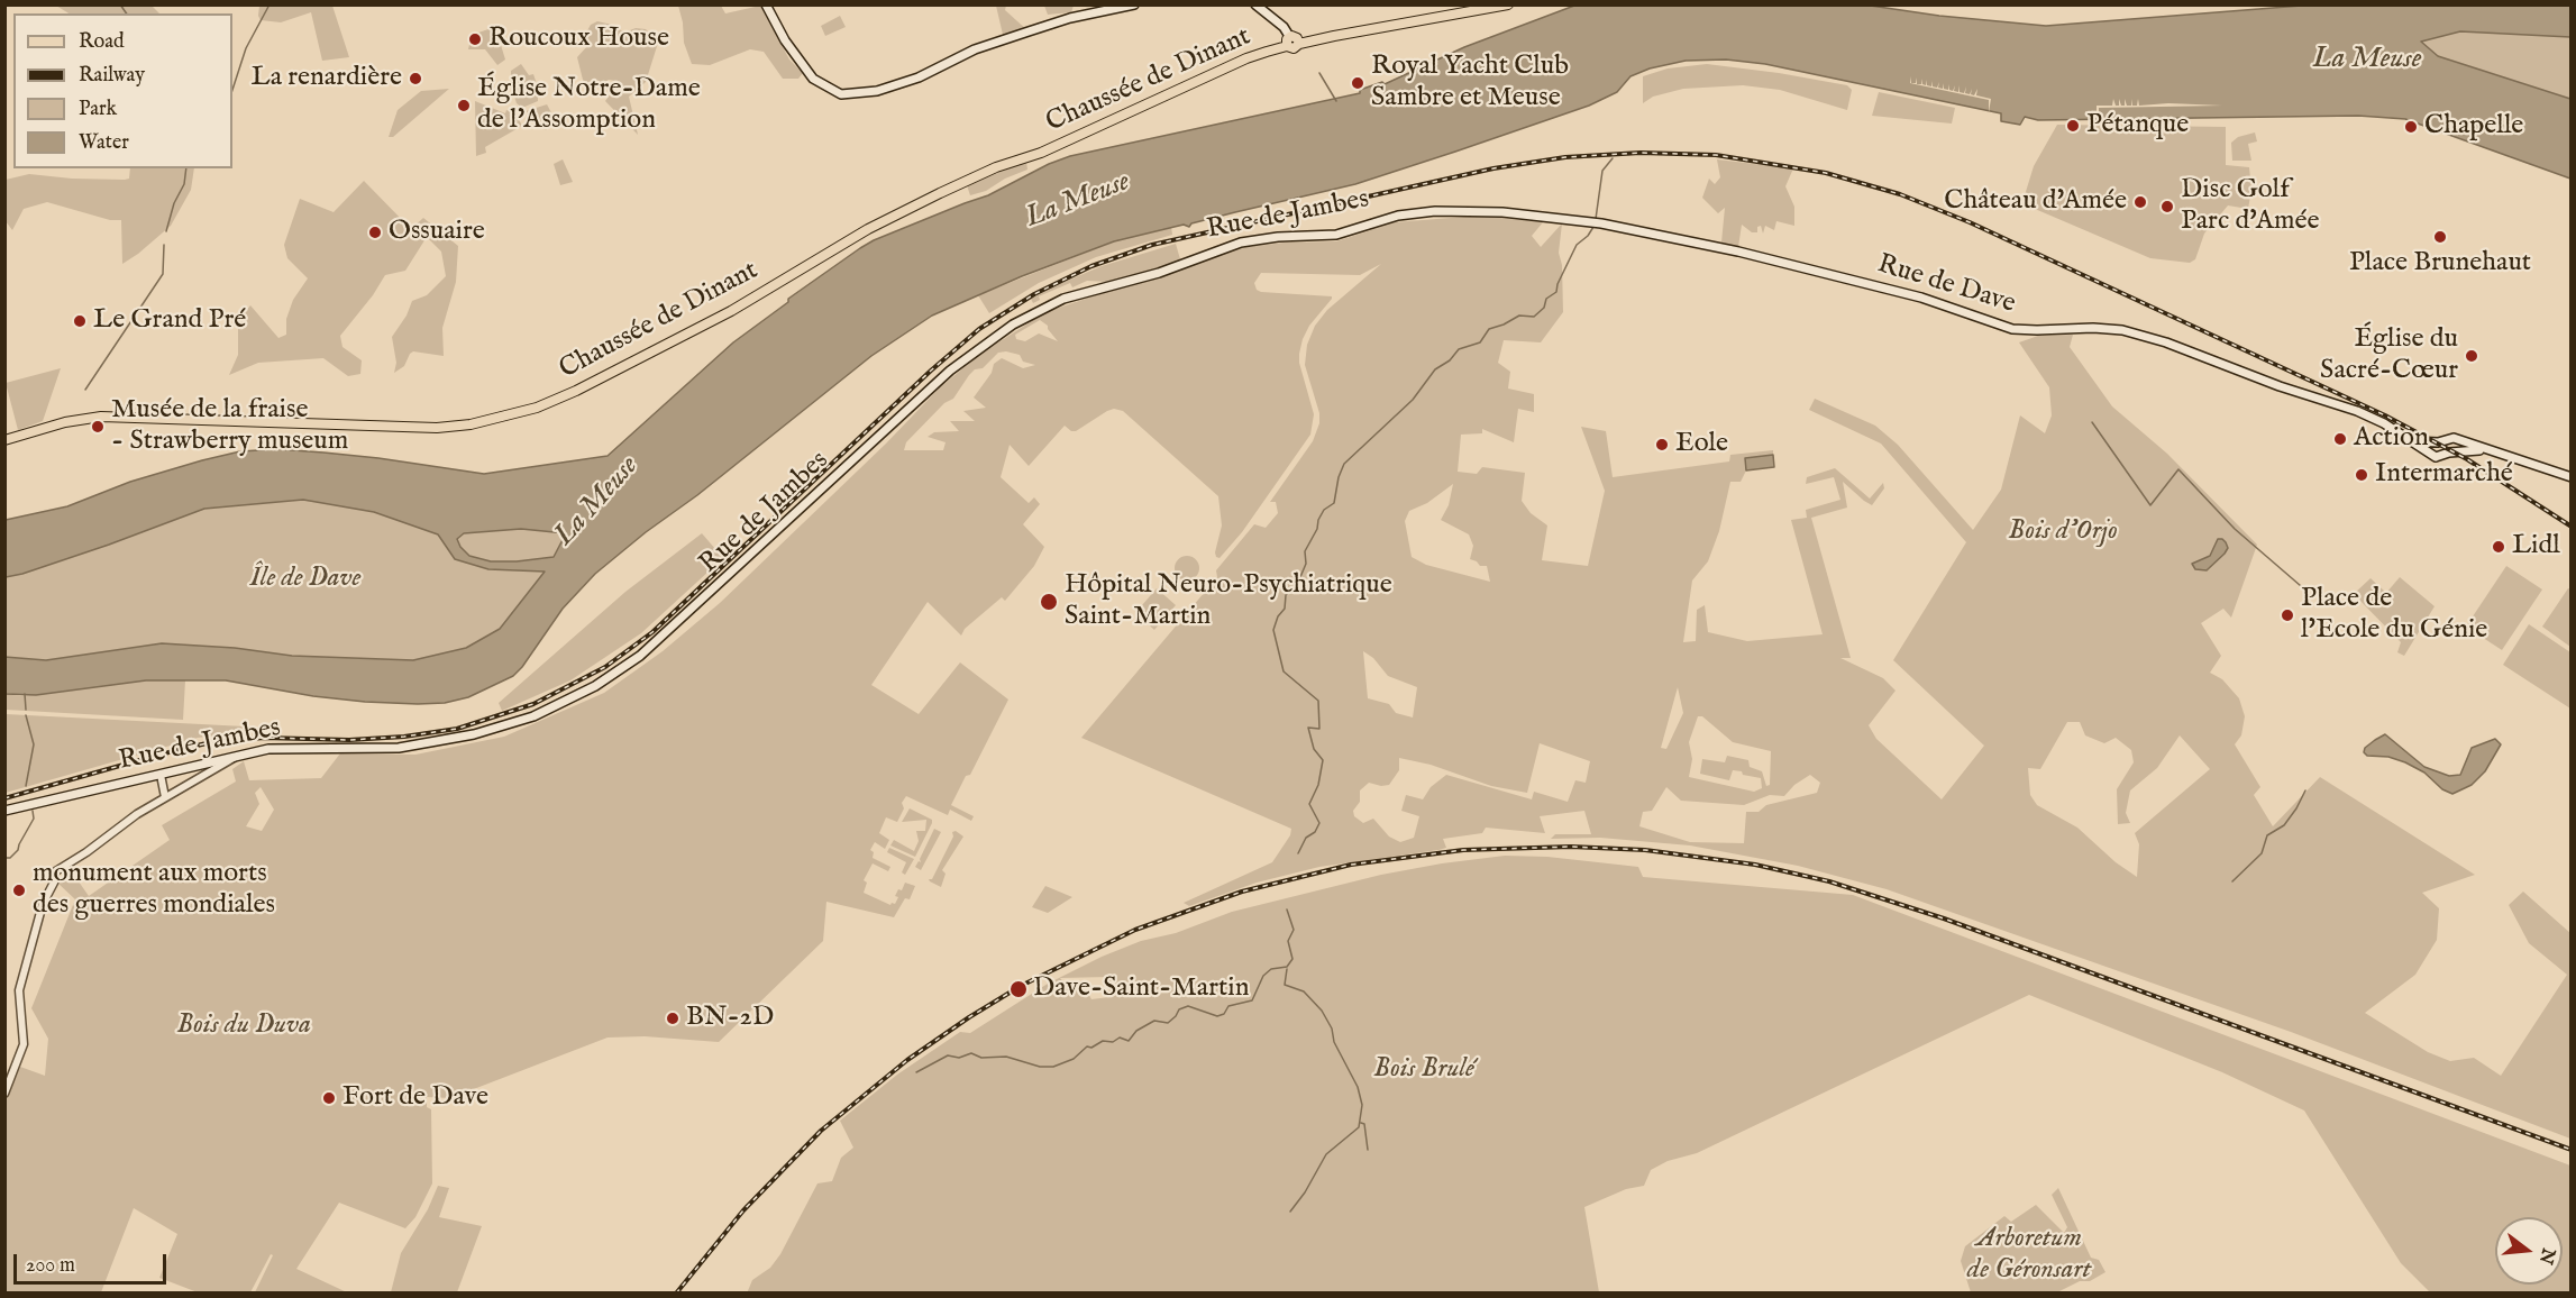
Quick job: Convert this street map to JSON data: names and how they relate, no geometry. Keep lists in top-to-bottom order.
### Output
{
  "streets": {
    "main road": ["Chaussée de Dinant", "Rue de Jambes", "Rue de Dave"]
  },
  "crossings": [
    ["Rue de Jambes", "Rue de Dave"]
  ],
  "water": ["La Meuse"],
  "parks": [
    "Bois d'Orjo",
    "Île de Dave",
    "Bois du Duva",
    "Bois Brulé",
    "Arboretum de Géronsart"
  ],
  "places": [
    "Roucoux House",
    "La renardière",
    "Royal Yacht Club Sambre et Meuse",
    "Église Notre-Dame de l'Assomption",
    "Pétanque",
    "Chapelle",
    "Château d'Amée",
    "Disc Golf Parc d'Amée",
    "Ossuaire",
    "Place Brunehaut",
    "Le Grand Pré",
    "Église du Sacré-Cœur",
    "Musée de la fraise - Strawberry museum",
    "Action",
    "Eole",
    "Intermarché",
    "Lidl",
    "Hôpital Neuro-Psychiatrique Saint-Martin",
    "Place de l'Ecole du Génie",
    "monument aux morts des guerres mondiales",
    "Dave-Saint-Martin",
    "BN-2D",
    "Fort de Dave"
  ],
  "legend": [
    "Road",
    "Railway",
    "Park",
    "Water"
  ],
  "scale_bar": "200 m",
  "north": "right"
}
